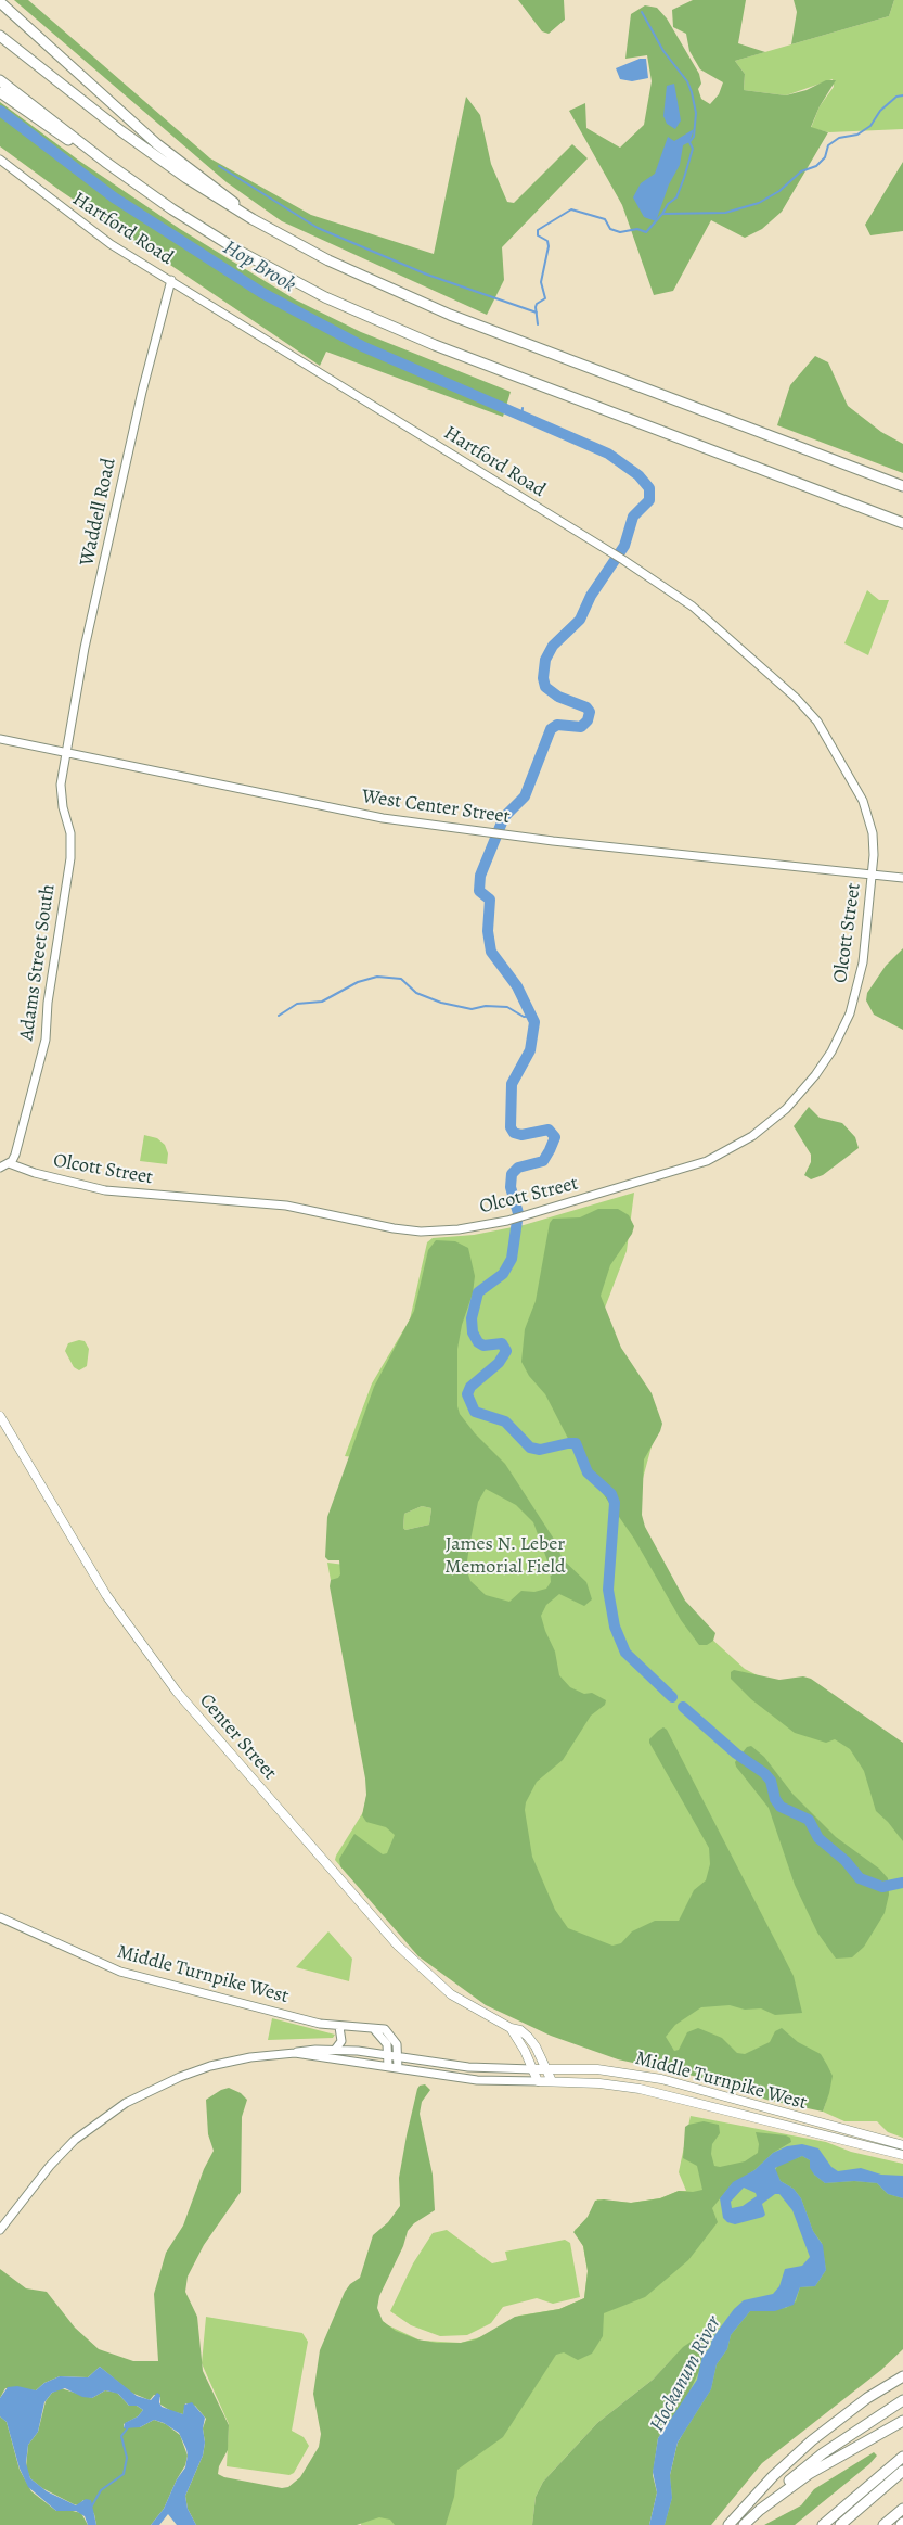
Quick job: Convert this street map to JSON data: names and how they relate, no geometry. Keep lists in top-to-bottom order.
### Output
{
  "streets": {
    "main road": [
      "Hartford Road",
      "Waddell Road",
      "West Center Street",
      "Olcott Street",
      "Adams Street South",
      "Center Street",
      "Middle Turnpike West"
    ]
  },
  "crossings": [
    ["Hartford Road", "Waddell Road"],
    ["Hartford Road", "West Center Street"],
    ["Hartford Road", "Olcott Street"],
    ["Waddell Road", "West Center Street"],
    ["Waddell Road", "Adams Street South"],
    ["West Center Street", "Olcott Street"],
    ["West Center Street", "Adams Street South"],
    ["Olcott Street", "Adams Street South"],
    ["Center Street", "Middle Turnpike West"]
  ],
  "water": ["Hop Brook", "Hockanum River"],
  "parks": ["James N. Leber Memorial Field"]
}
